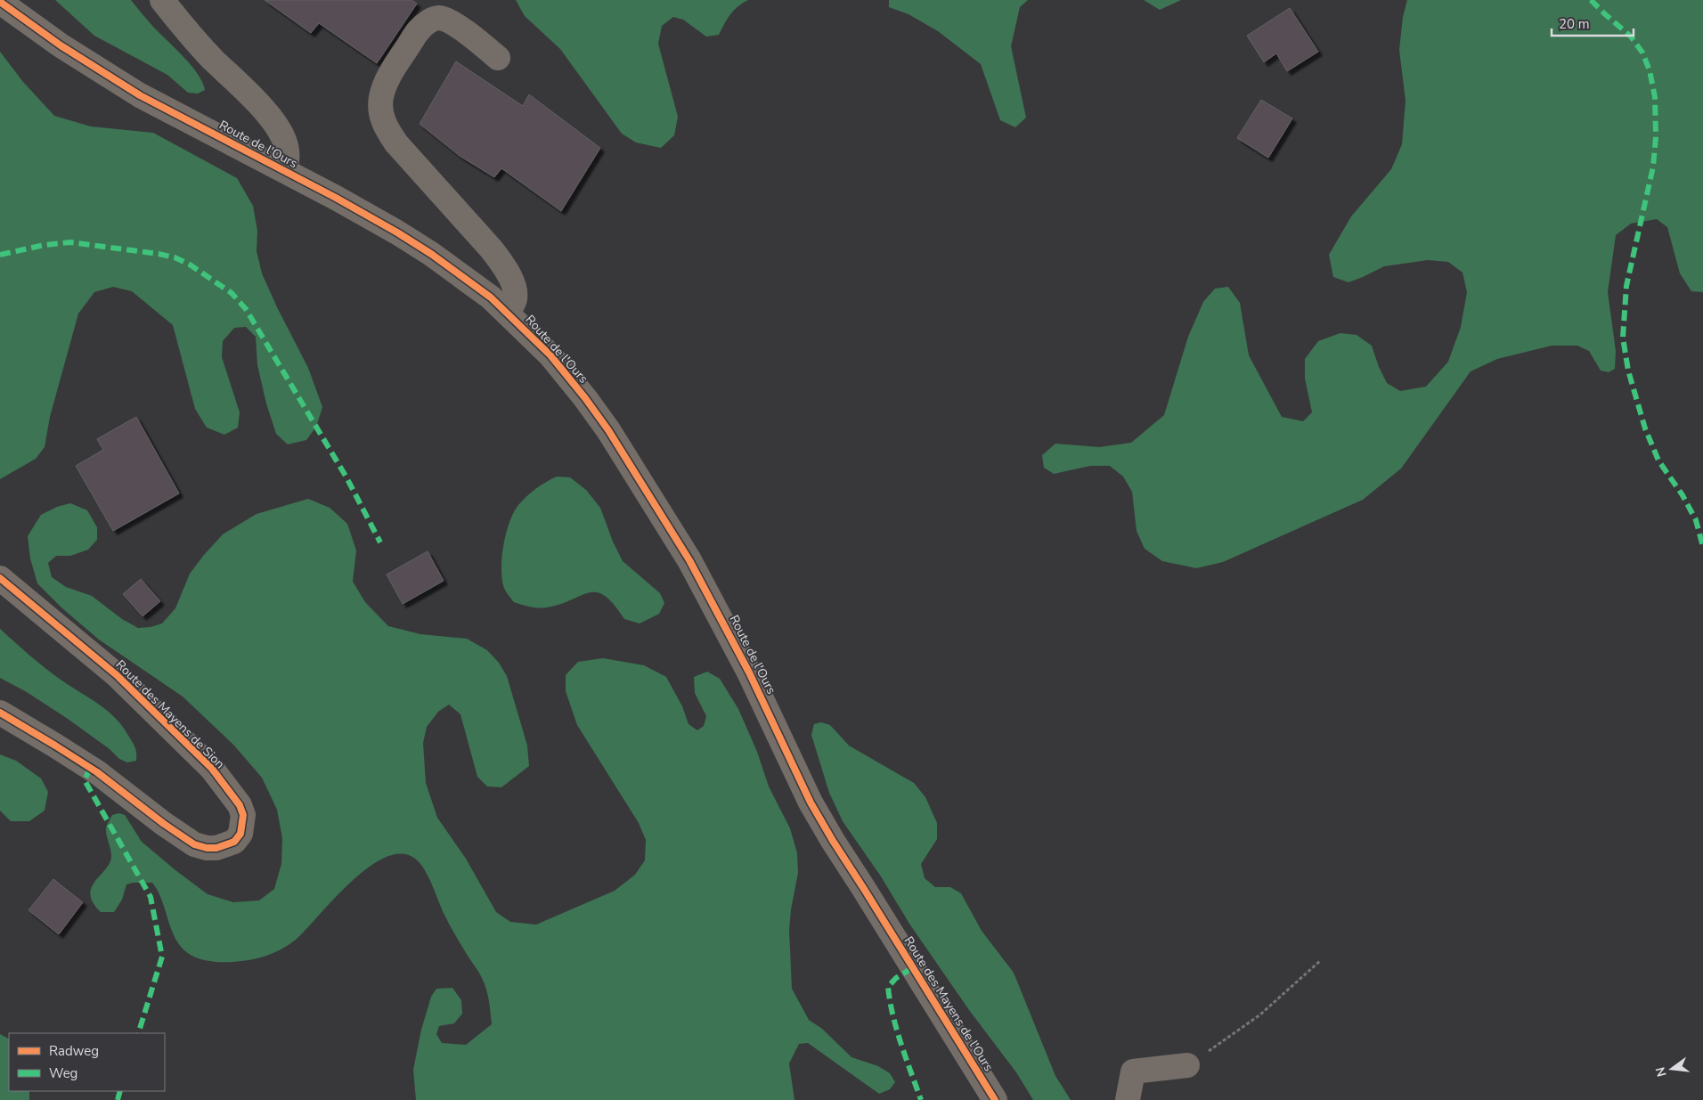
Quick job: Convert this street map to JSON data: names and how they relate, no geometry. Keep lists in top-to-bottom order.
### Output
{
  "streets": {
    "street": ["Route de l'Ours", "Route des Mayens de Sion", "Route des Mayens de l'Ours"]
  },
  "crossings": [
    ["Route de l'Ours", "Route des Mayens de l'Ours"]
  ],
  "legend": ["Radweg", "Weg"],
  "scale_bar": "20 m",
  "north": "left"
}
